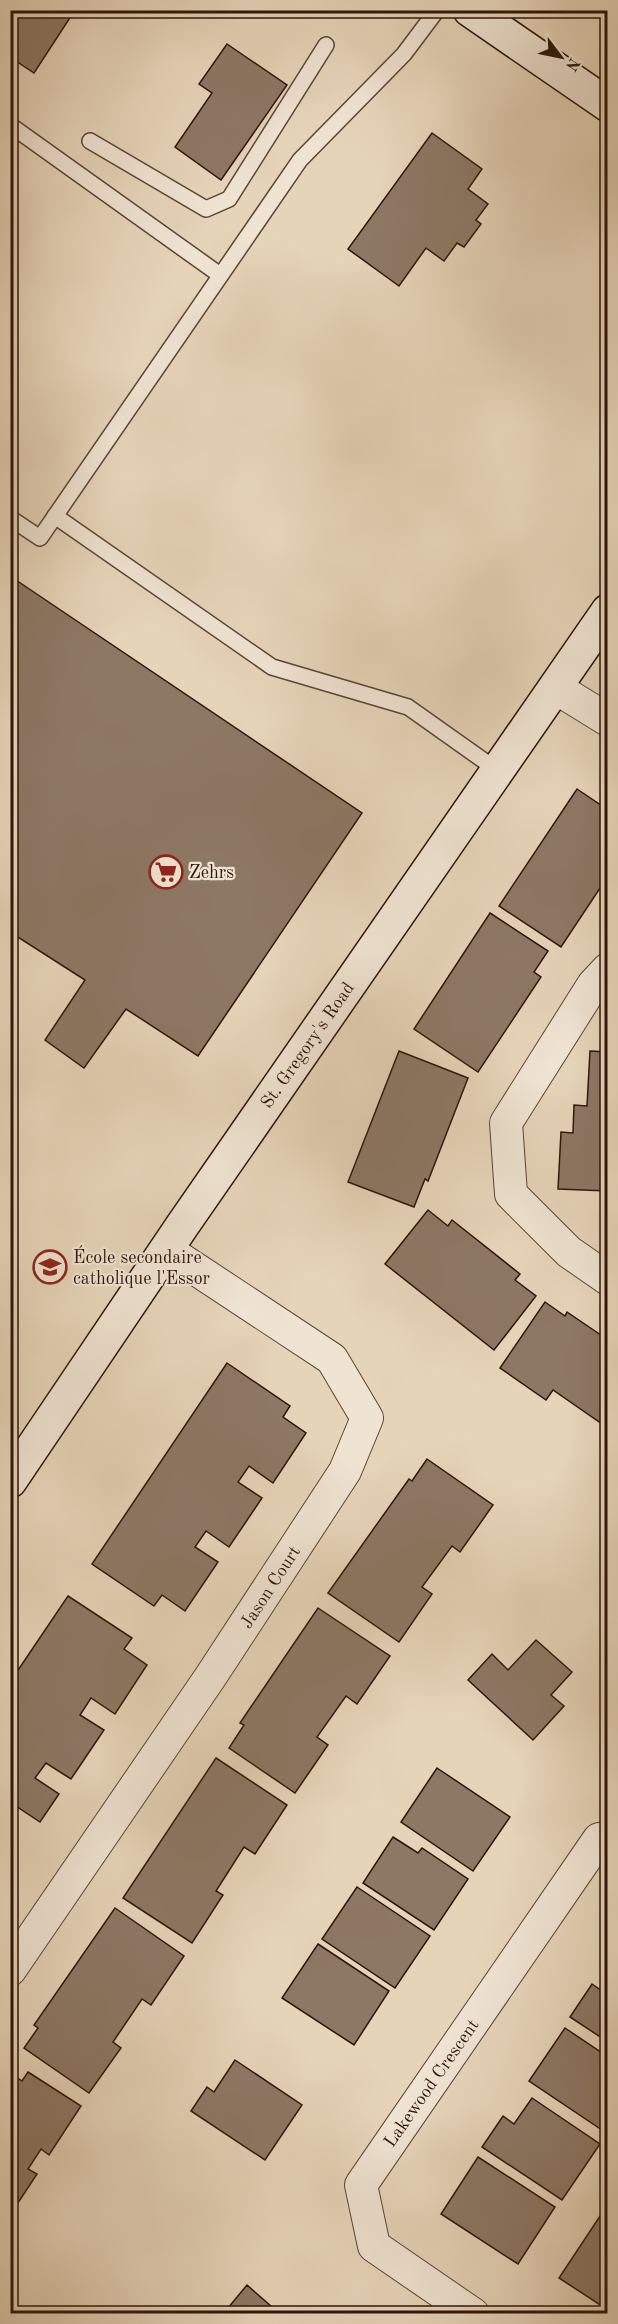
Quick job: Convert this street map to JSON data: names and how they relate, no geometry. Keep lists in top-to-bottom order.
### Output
{
  "streets": {
    "street": ["St. Gregory's Road", "Jason Court", "Lakewood Crescent"]
  },
  "crossings": [
    ["St. Gregory's Road", "Jason Court"]
  ],
  "places": {
    "supermarket": ["Zehrs"],
    "school or university": ["École secondaire catholique l'Essor"]
  },
  "north": "bottom right"
}
